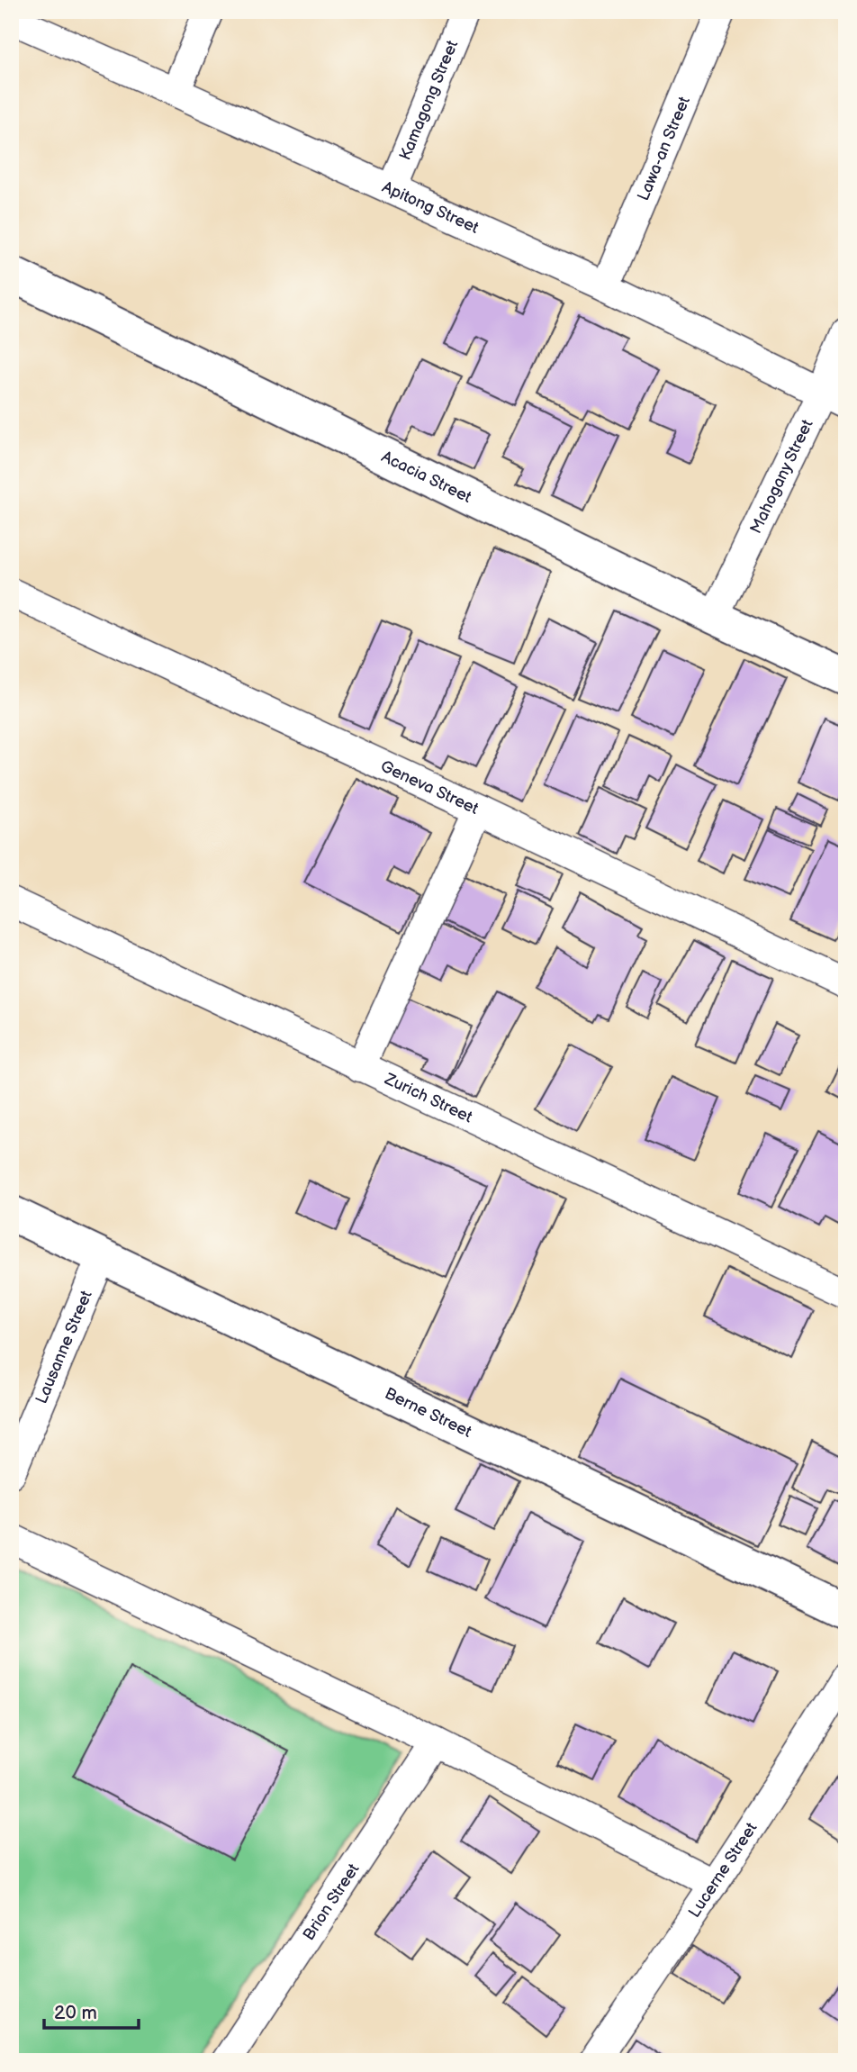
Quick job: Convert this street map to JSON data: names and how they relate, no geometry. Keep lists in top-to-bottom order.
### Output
{
  "streets": {
    "street": [
      "Kamagong Street",
      "Lawa-an Street",
      "Apitong Street",
      "Mahogany Street",
      "Acacia Street",
      "Geneva Street",
      "Zurich Street",
      "Lausanne Street",
      "Berne Street",
      "Lucerne Street",
      "Brion Street"
    ]
  },
  "crossings": [
    ["Kamagong Street", "Apitong Street"],
    ["Lawa-an Street", "Apitong Street"],
    ["Apitong Street", "Mahogany Street"],
    ["Mahogany Street", "Acacia Street"],
    ["Lausanne Street", "Berne Street"]
  ],
  "scale_bar": "20 m"
}
